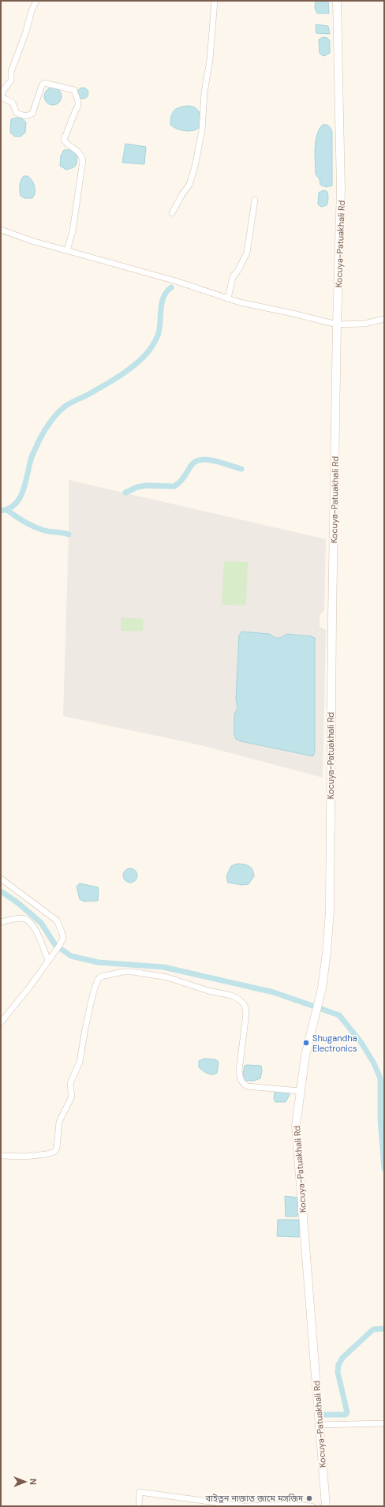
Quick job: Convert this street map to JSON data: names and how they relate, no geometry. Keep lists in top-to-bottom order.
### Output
{
  "streets": {
    "main road": ["Kocuya-Patuakhali Rd"]
  },
  "places": ["Shugandha Electronics", "বাইতুন নাজাত জামে মসজিদ"],
  "north": "right"
}
